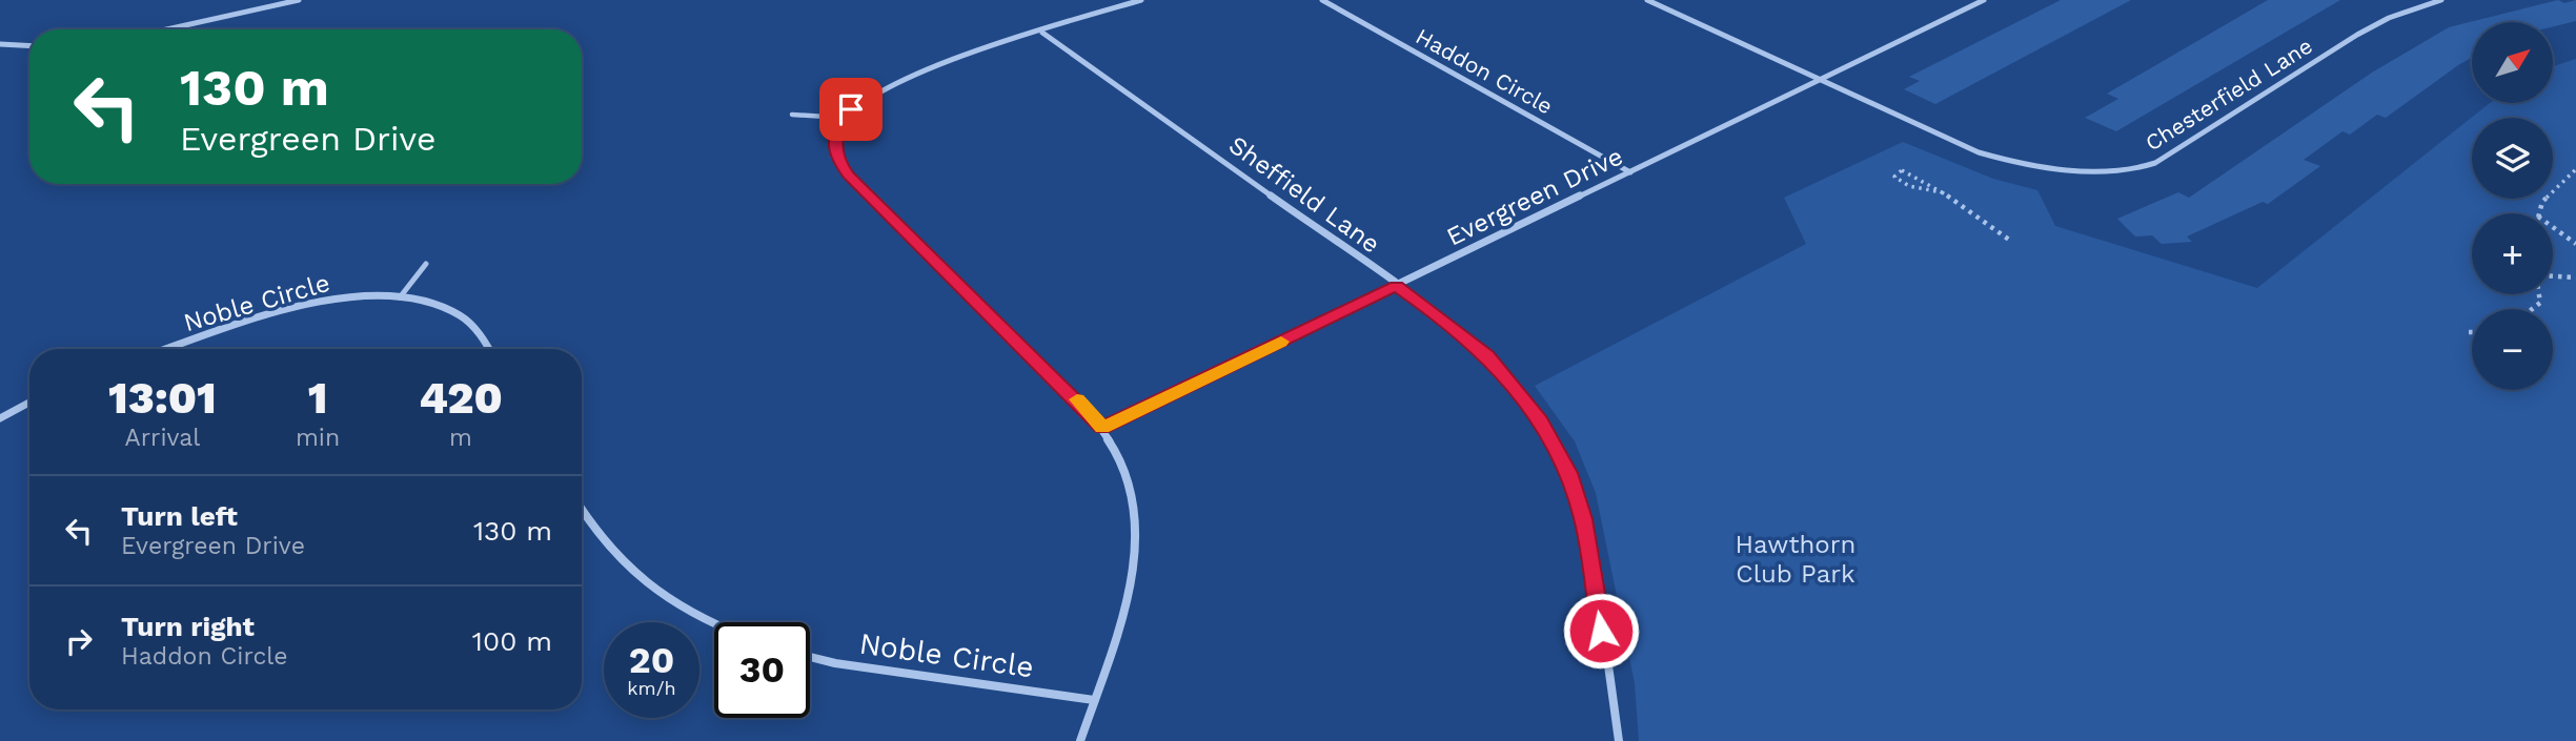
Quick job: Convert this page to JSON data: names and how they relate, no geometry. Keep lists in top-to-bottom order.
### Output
{
  "streets": {
    "street": [
      "Haddon Circle",
      "Chesterfield Lane",
      "Sheffield Lane",
      "Evergreen Drive",
      "Noble Circle"
    ]
  },
  "crossings": [
    ["Haddon Circle", "Evergreen Drive"],
    ["Chesterfield Lane", "Evergreen Drive"],
    ["Sheffield Lane", "Evergreen Drive"]
  ],
  "parks": ["Hawthorn Club Park"],
  "north": "top right",
  "page": {
    "map_buttons": ["+", "−"],
    "turn": ["130 m", "Evergreen Drive"],
    "eta": [
      "13:01",
      "Arrival",
      "1",
      "min",
      "420",
      "m"
    ],
    "list": [
      {
        "name": "Turn left",
        "note": "Evergreen Drive",
        "value": "130 m"
      },
      {
        "name": "Turn right",
        "note": "Haddon Circle",
        "value": "100 m"
      }
    ],
    "speed": "20 km/h",
    "limit": "30"
  }
}
